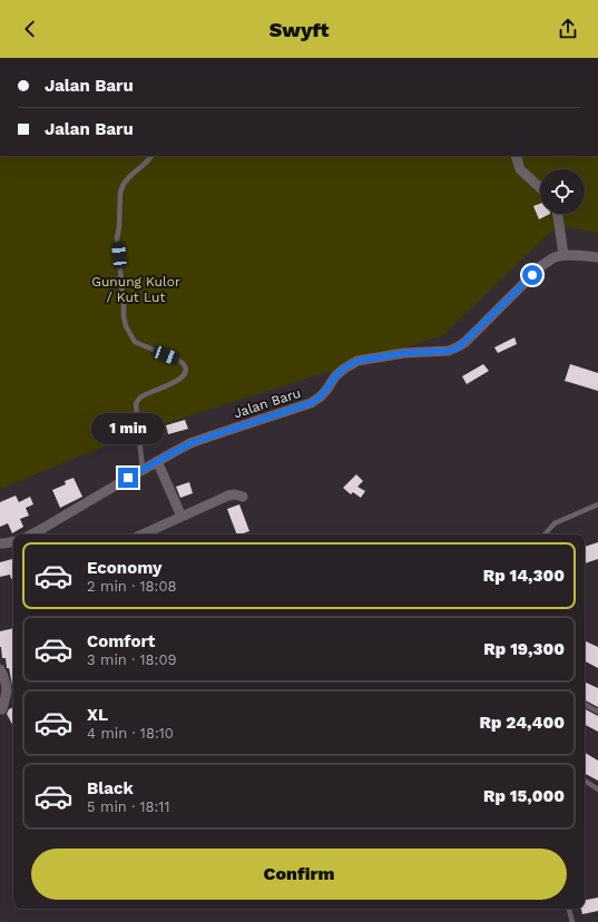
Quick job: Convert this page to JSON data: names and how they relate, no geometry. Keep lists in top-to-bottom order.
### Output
{
  "streets": {
    "street": ["Jalan Baru"]
  },
  "parks": ["Gunung Kulor / Kut Lut"],
  "page": {
    "header": "Swyft",
    "banner": ["Jalan Baru", "Jalan Baru"],
    "bubble": "1 min",
    "list": [
      {
        "name": "Economy",
        "note": "2 min · 18:08",
        "value": "Rp 14,300"
      },
      {
        "name": "Comfort",
        "note": "3 min · 18:09",
        "value": "Rp 19,300"
      },
      {
        "name": "XL",
        "note": "4 min · 18:10",
        "value": "Rp 24,400"
      },
      {
        "name": "Black",
        "note": "5 min · 18:11",
        "value": "Rp 15,000"
      }
    ],
    "buttons": "Confirm"
  }
}
